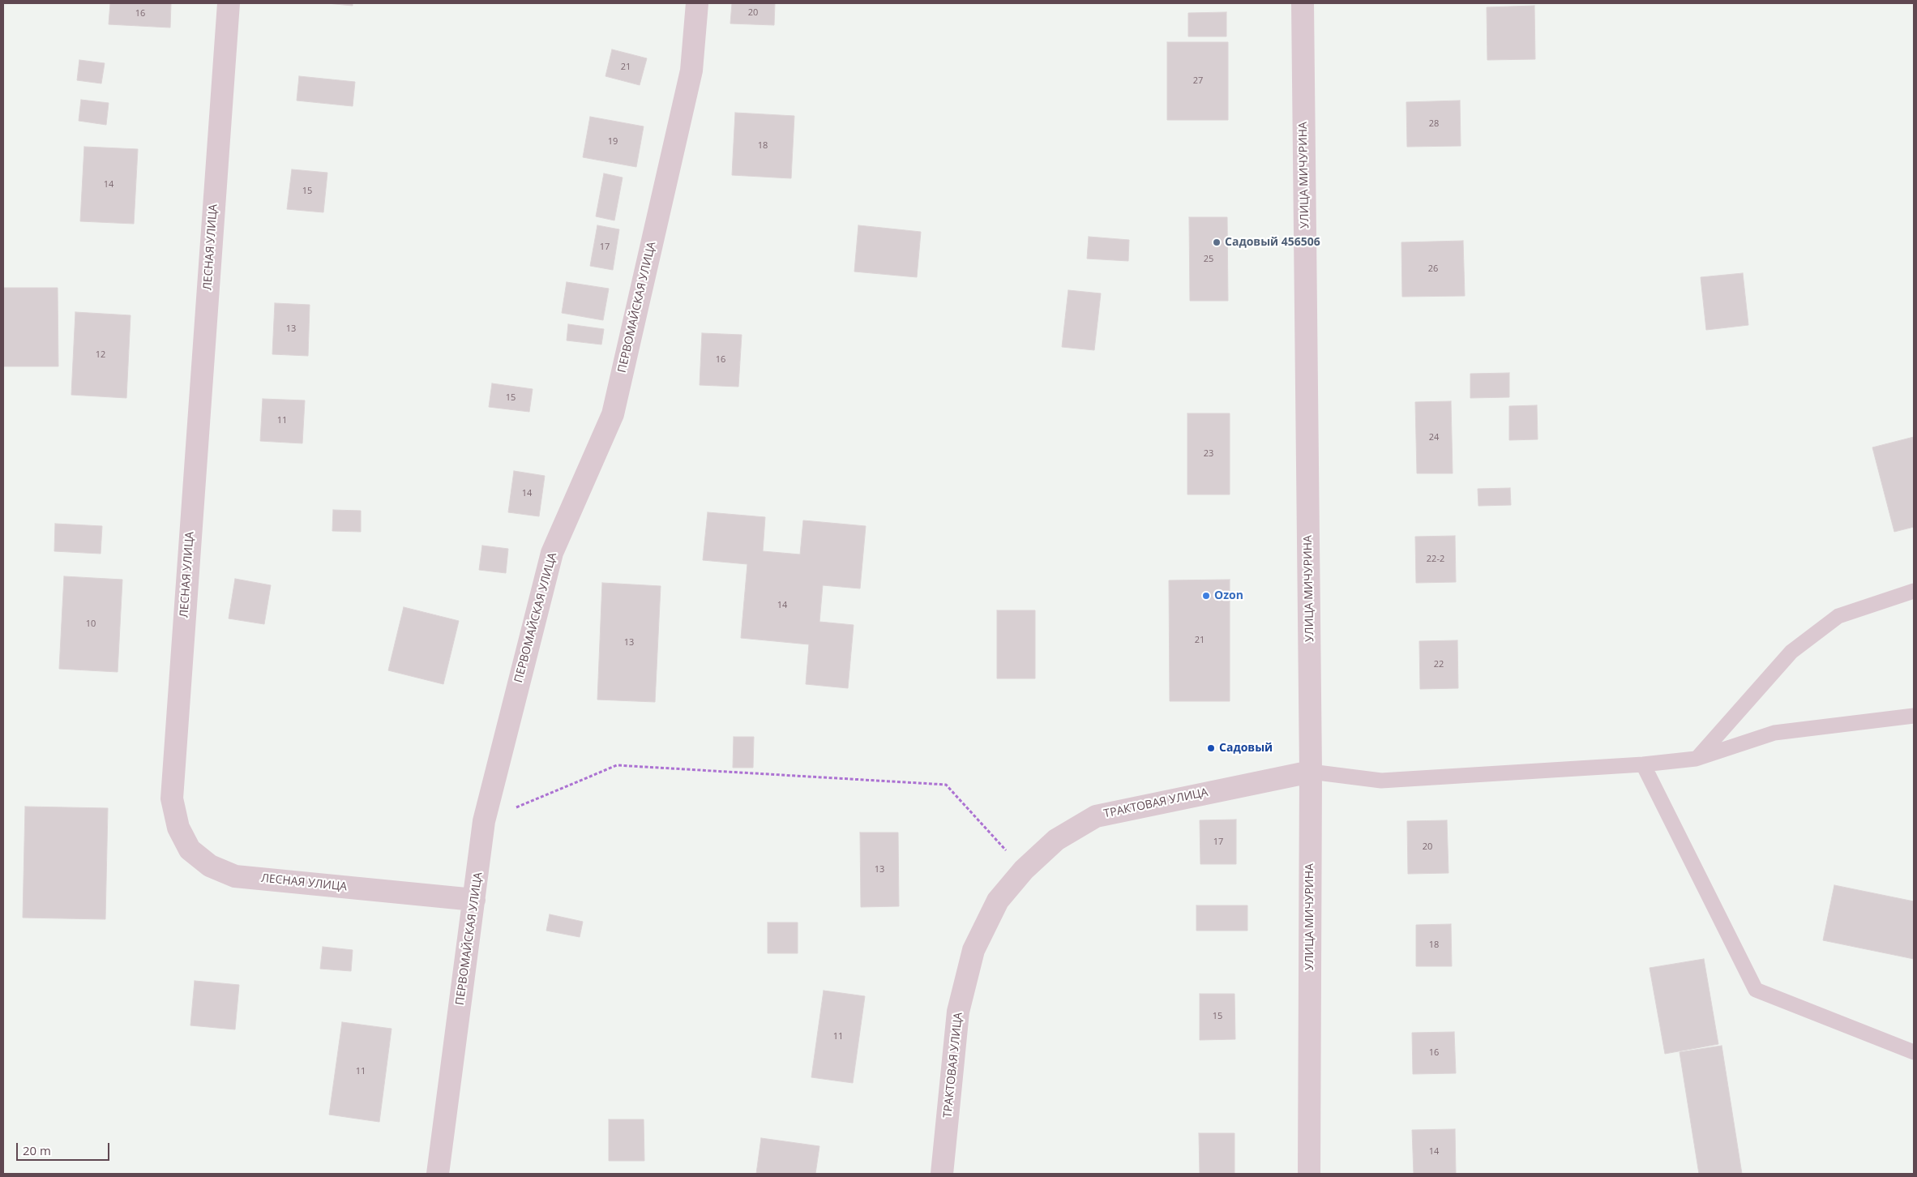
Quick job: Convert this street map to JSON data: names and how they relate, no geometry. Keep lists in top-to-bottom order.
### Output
{
  "streets": {
    "street": [
      "УЛИЦА МИЧУРИНА",
      "ЛЕСНАЯ УЛИЦА",
      "ПЕРВОМАЙСКАЯ УЛИЦА",
      "ТРАКТОВАЯ УЛИЦА"
    ]
  },
  "crossings": [
    ["УЛИЦА МИЧУРИНА", "ТРАКТОВАЯ УЛИЦА"],
    ["ЛЕСНАЯ УЛИЦА", "ПЕРВОМАЙСКАЯ УЛИЦА"]
  ],
  "places": ["Садовый 456506", "Ozon", "Садовый"],
  "house_numbers": [
    "20",
    "16",
    "21",
    "27",
    "28",
    "19",
    "18",
    "14",
    "15",
    "17",
    "25",
    "26",
    "13",
    "12",
    "16",
    "15",
    "11",
    "24",
    "23",
    "14",
    "22-2",
    "14",
    "10",
    "21",
    "13",
    "22",
    "17",
    "20",
    "13",
    "18",
    "15",
    "11",
    "16",
    "11",
    "14"
  ],
  "scale_bar": "20 m"
}
